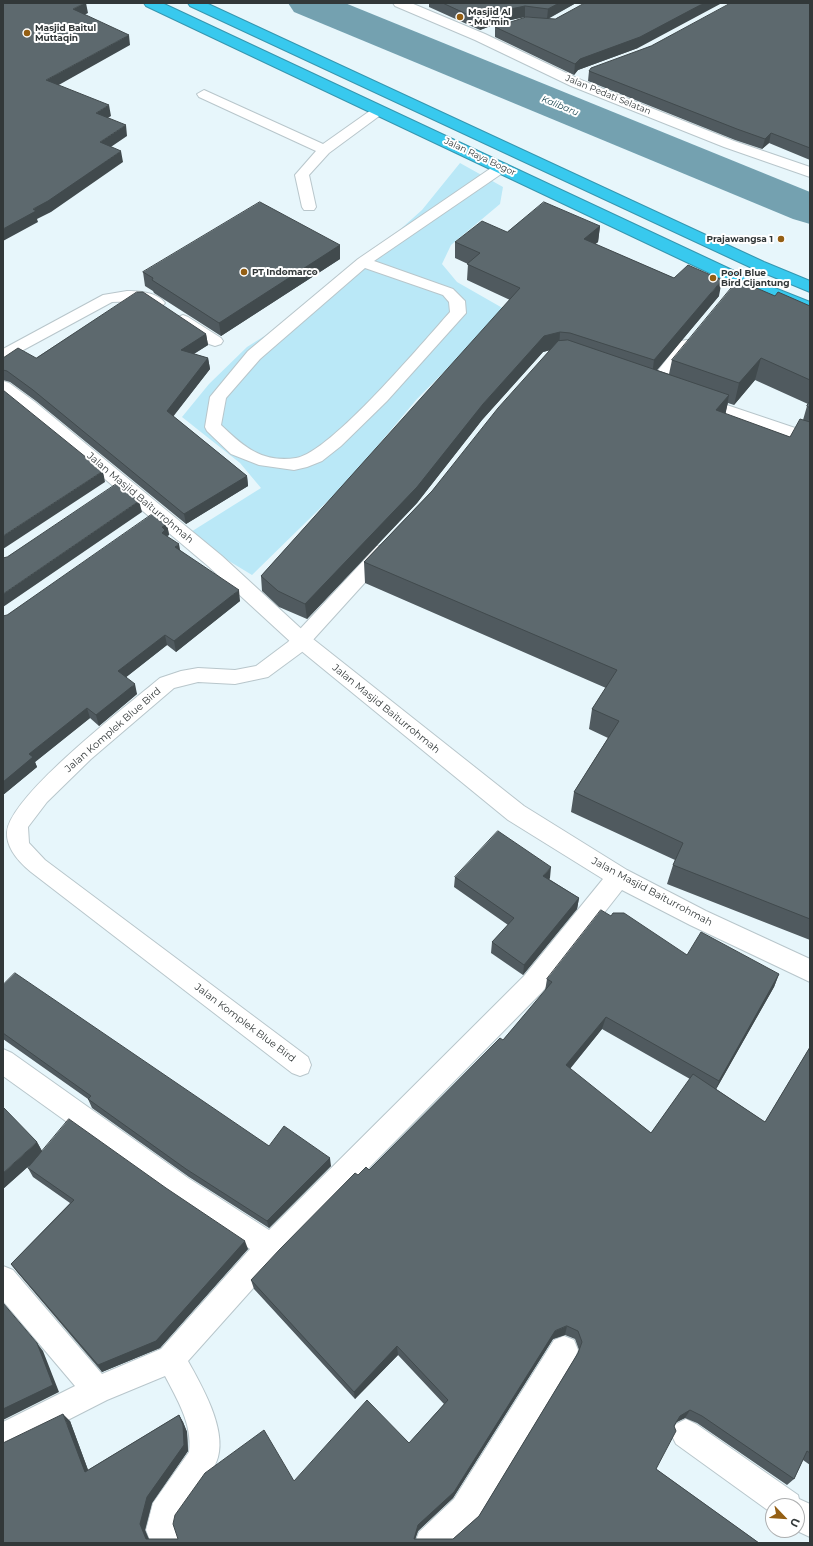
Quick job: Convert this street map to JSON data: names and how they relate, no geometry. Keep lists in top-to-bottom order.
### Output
{
  "streets": {
    "highway": ["Jalan Raya Bogor"],
    "street": ["Jalan Pedati Selatan", "Jalan Masjid Baiturrohmah"],
    "lane": ["Jalan Komplek Blue Bird"]
  },
  "crossings": [
    ["Jalan Masjid Baiturrohmah", "Jalan Komplek Blue Bird"]
  ],
  "water": ["Kalibaru"],
  "places": [
    "Masjid Al - Mu'min",
    "Masjid Baitul Muttaqin",
    "Prajawangsa 1",
    "PT Indomarco",
    "Pool Blue Bird Cijantung"
  ],
  "north": "bottom right"
}
